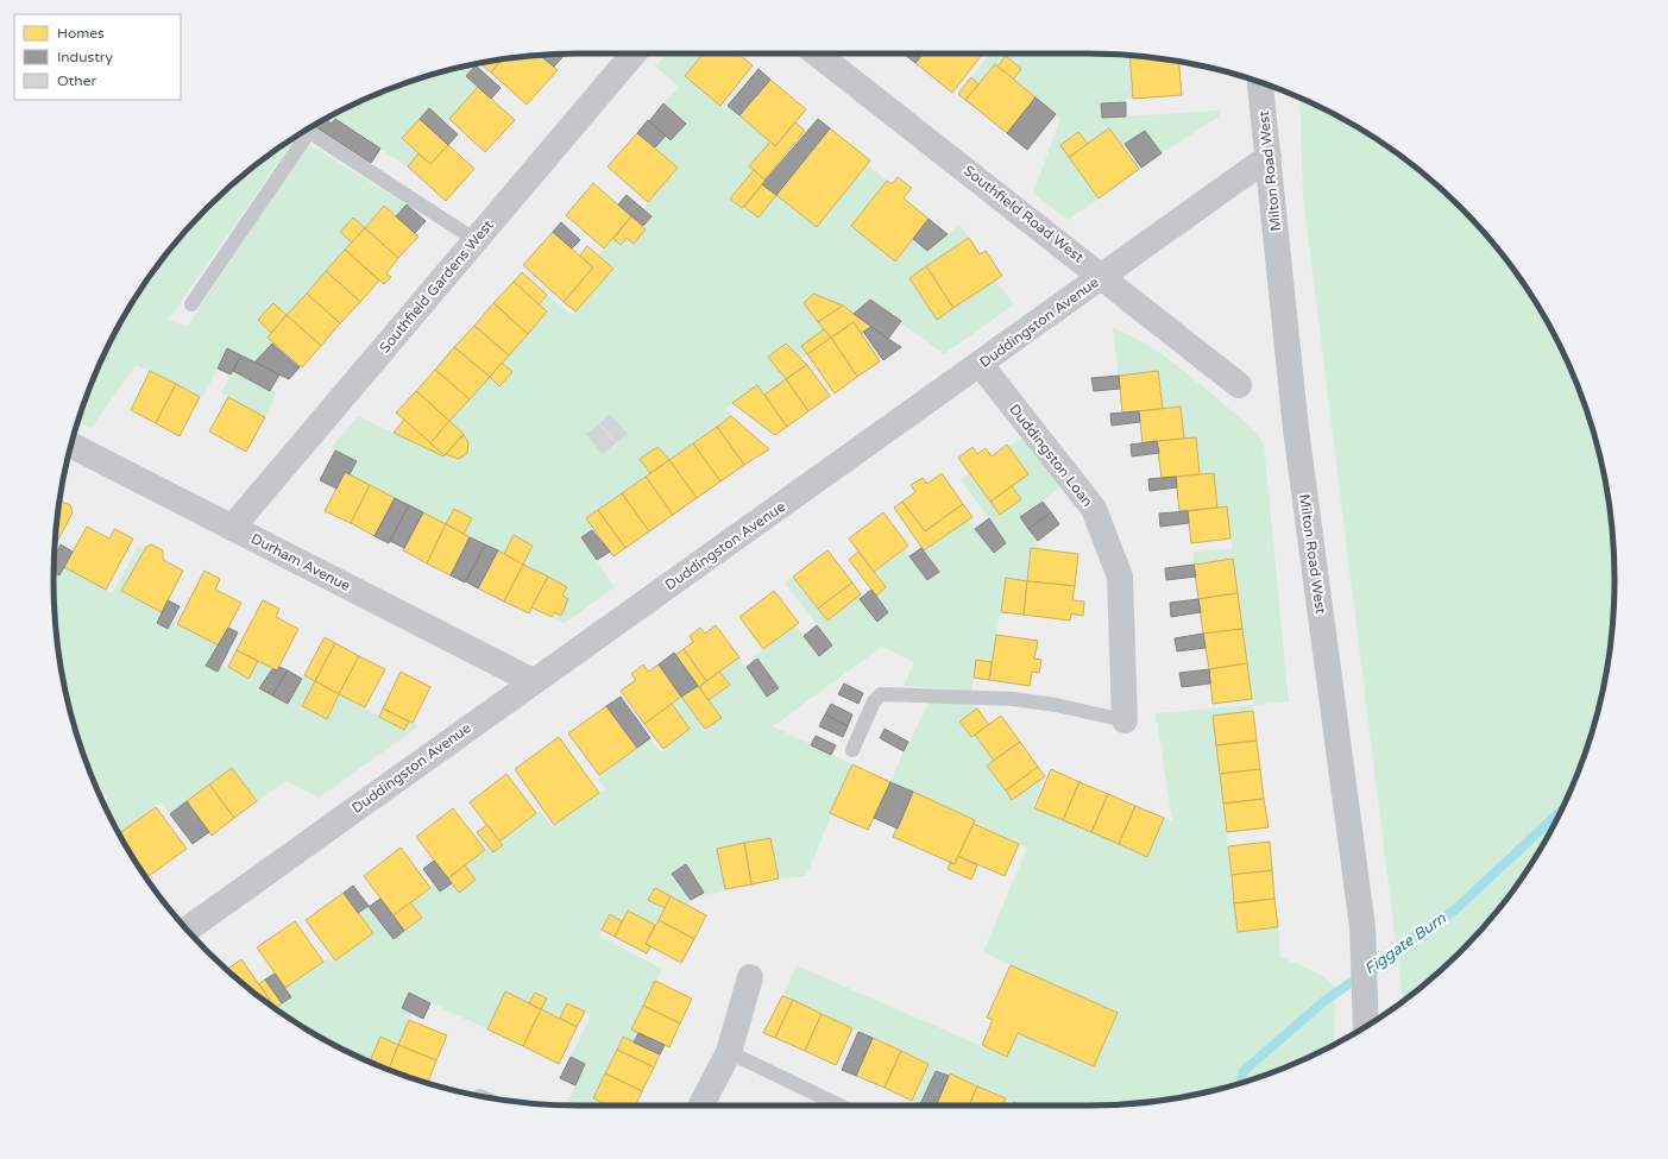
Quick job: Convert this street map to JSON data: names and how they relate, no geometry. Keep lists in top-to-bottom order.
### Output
{
  "streets": {
    "main road": ["Milton Road West"],
    "street": [
      "Southfield Road West",
      "Southfield Gardens West",
      "Duddingston Avenue",
      "Duddingston Loan",
      "Durham Avenue"
    ]
  },
  "crossings": [
    ["Milton Road West", "Duddingston Avenue"],
    ["Southfield Road West", "Duddingston Avenue"],
    ["Southfield Gardens West", "Durham Avenue"],
    ["Duddingston Avenue", "Duddingston Loan"],
    ["Duddingston Avenue", "Durham Avenue"]
  ],
  "water": ["Figgate Burn"],
  "legend": ["Homes", "Industry", "Other"]
}
